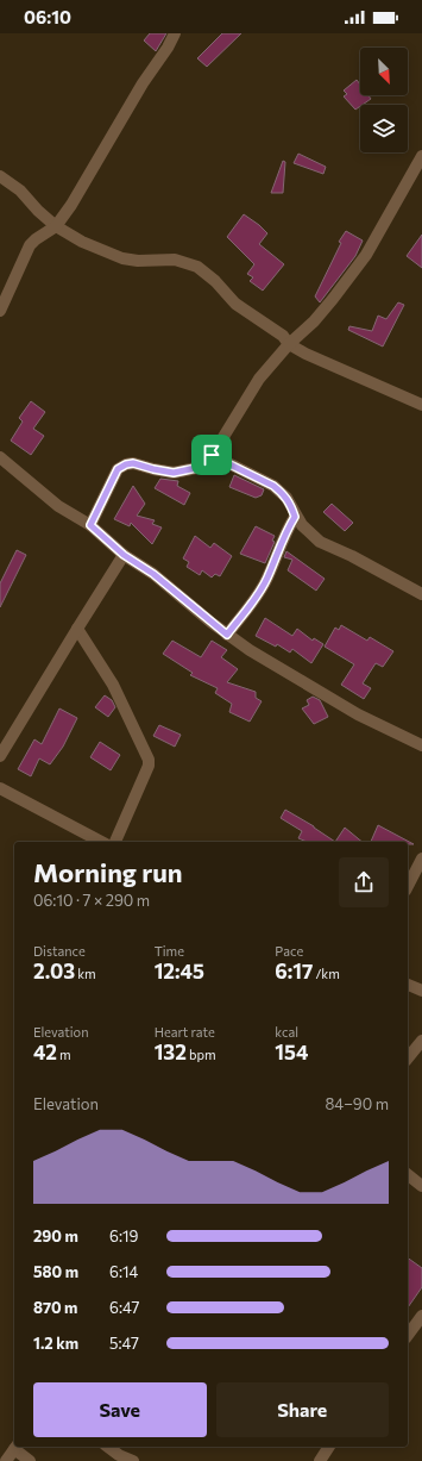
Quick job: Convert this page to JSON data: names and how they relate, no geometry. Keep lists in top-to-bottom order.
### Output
{
  "north": "bottom right",
  "page": {
    "status": "06:10",
    "heading": ["Morning run", "06:10 · 7 × 290 m"],
    "stats": [
      ["Distance", "2.03 km"],
      ["Time", "12:45"],
      ["Pace", "6:17 /km"],
      ["Elevation", "42 m"],
      ["Heart rate", "132 bpm"],
      ["kcal", "154"]
    ],
    "chart": ["Elevation", "84–90 m"],
    "list": [
      {
        "name": "290 m",
        "note": "6:19"
      },
      {
        "name": "580 m",
        "note": "6:14"
      },
      {
        "name": "870 m",
        "note": "6:47"
      },
      {
        "name": "1.2 km",
        "note": "5:47"
      }
    ],
    "buttons": ["Save", "Share"]
  }
}
